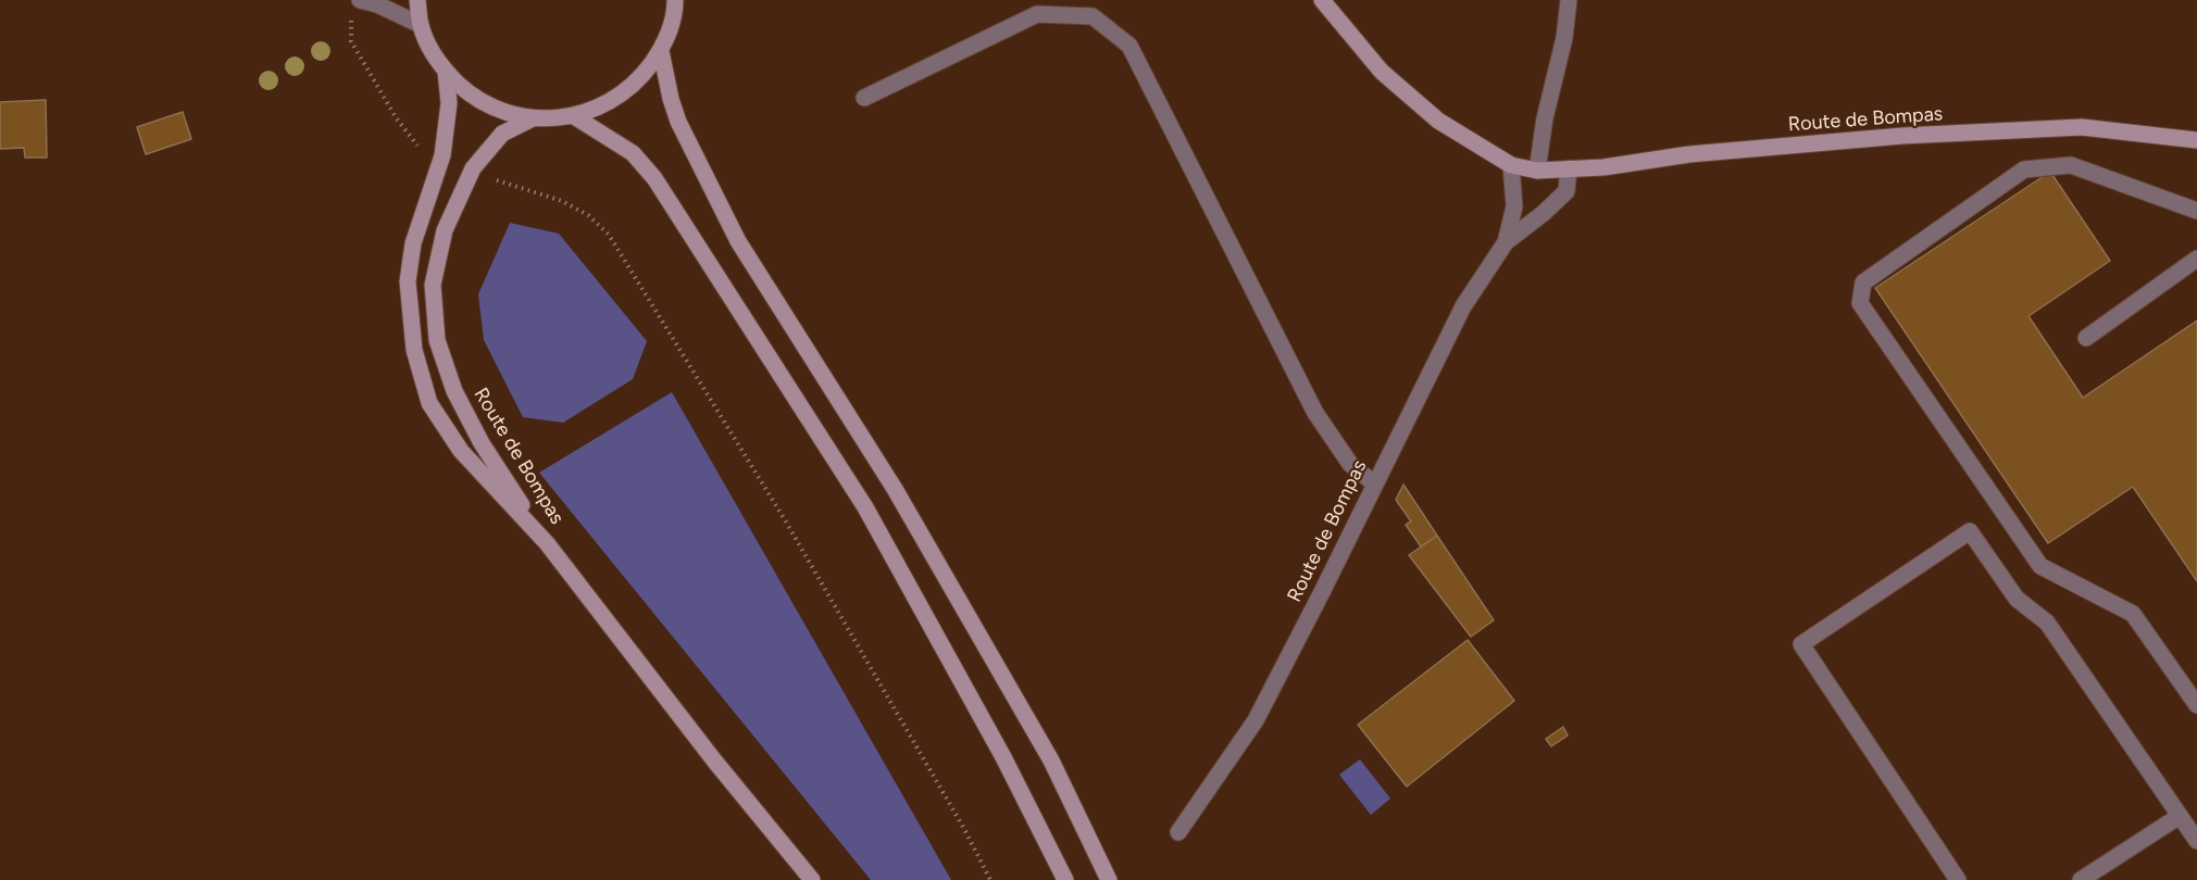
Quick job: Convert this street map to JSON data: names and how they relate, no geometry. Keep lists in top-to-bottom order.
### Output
{
  "streets": {
    "main road": ["Route de Bompas"]
  }
}
